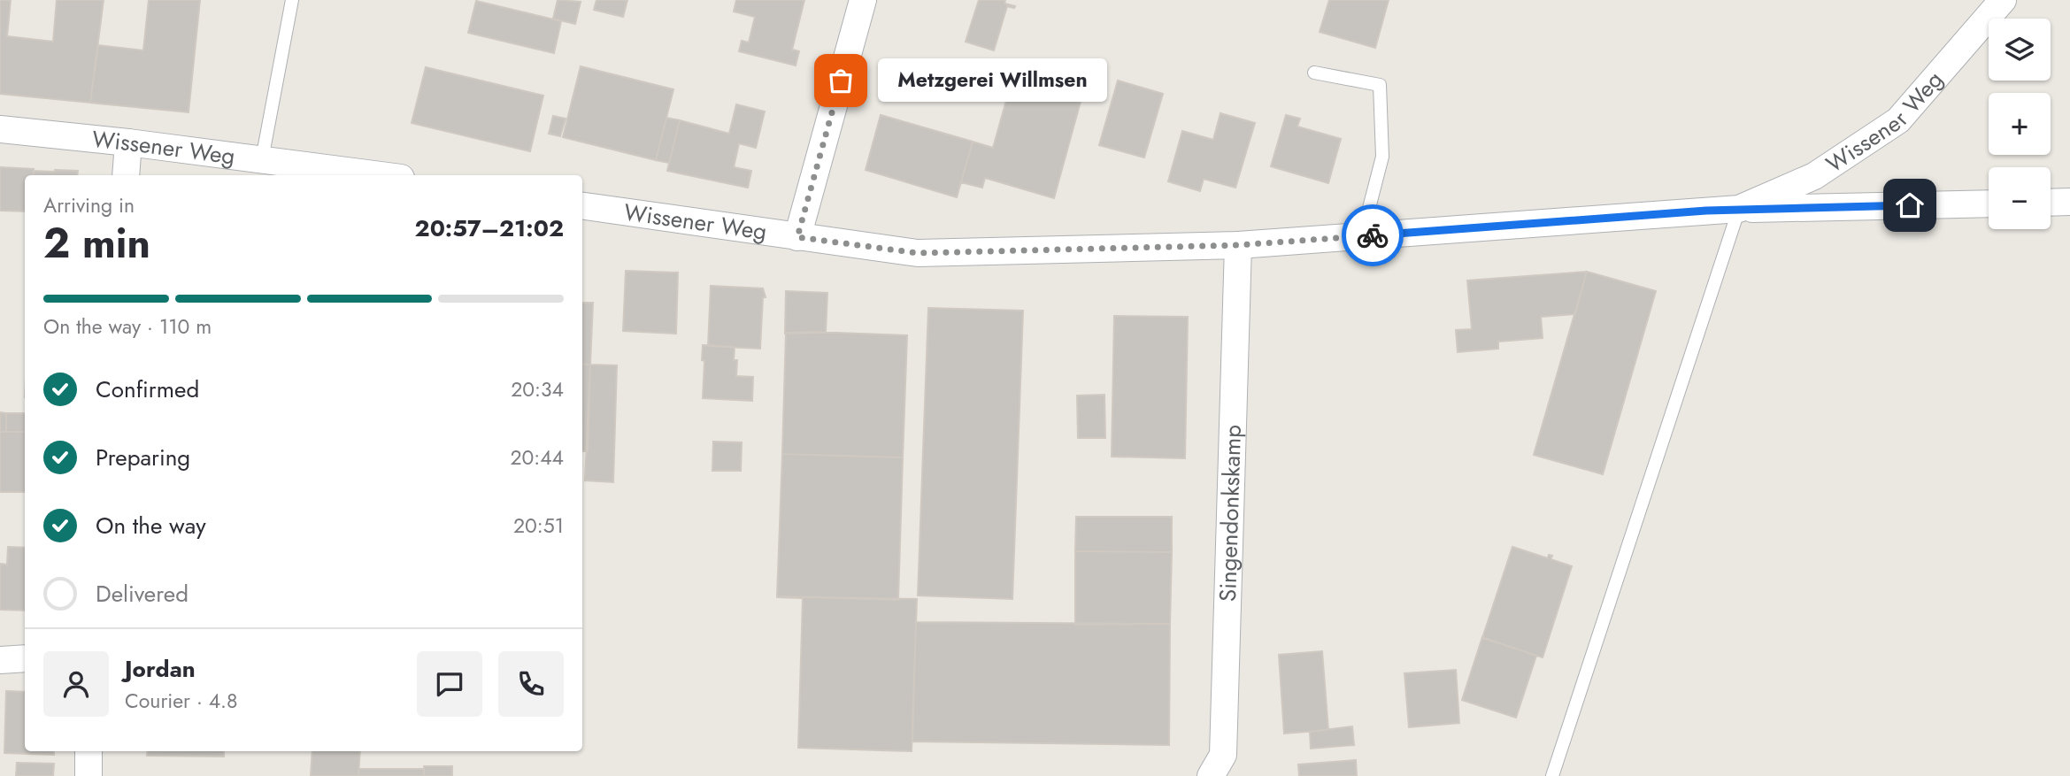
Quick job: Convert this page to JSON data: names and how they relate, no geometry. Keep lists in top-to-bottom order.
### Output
{
  "streets": {
    "street": ["Wissener Weg", "Singendonkskamp"]
  },
  "crossings": [
    ["Wissener Weg", "Singendonkskamp"]
  ],
  "places": ["Metzgerei Willmsen"],
  "page": {
    "map_buttons": ["+", "−"],
    "bubble": "Metzgerei Willmsen",
    "heading": ["2 min", "Arriving in", "20:57–21:02"],
    "panel": ["Jordan", "Courier · 4.8"],
    "bar": "On the way · 110 m",
    "list": [
      ["Confirmed", "20:34"],
      ["Preparing", "20:44"],
      ["On the way", "20:51"],
      "Delivered"
    ]
  }
}
